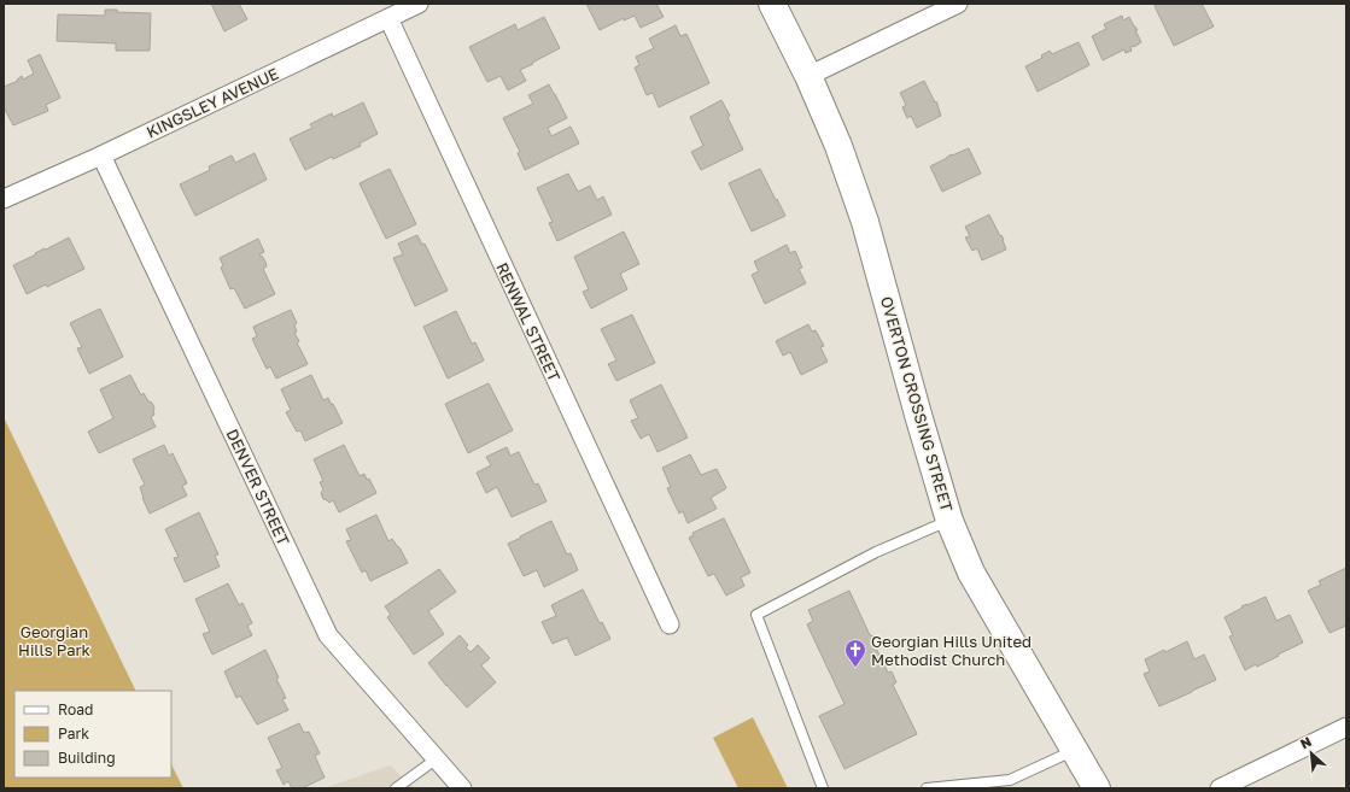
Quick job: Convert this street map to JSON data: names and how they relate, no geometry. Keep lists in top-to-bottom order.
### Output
{
  "streets": {
    "street": [
      "KINGSLEY AVENUE",
      "RENWAL STREET",
      "OVERTON CROSSING STREET",
      "DENVER STREET"
    ]
  },
  "crossings": [
    ["KINGSLEY AVENUE", "RENWAL STREET"],
    ["KINGSLEY AVENUE", "DENVER STREET"]
  ],
  "parks": ["Georgian Hills Park"],
  "places": {
    "church": ["Georgian Hills United Methodist Church"]
  },
  "legend": ["Road", "Park", "Building"],
  "north": "top left"
}
